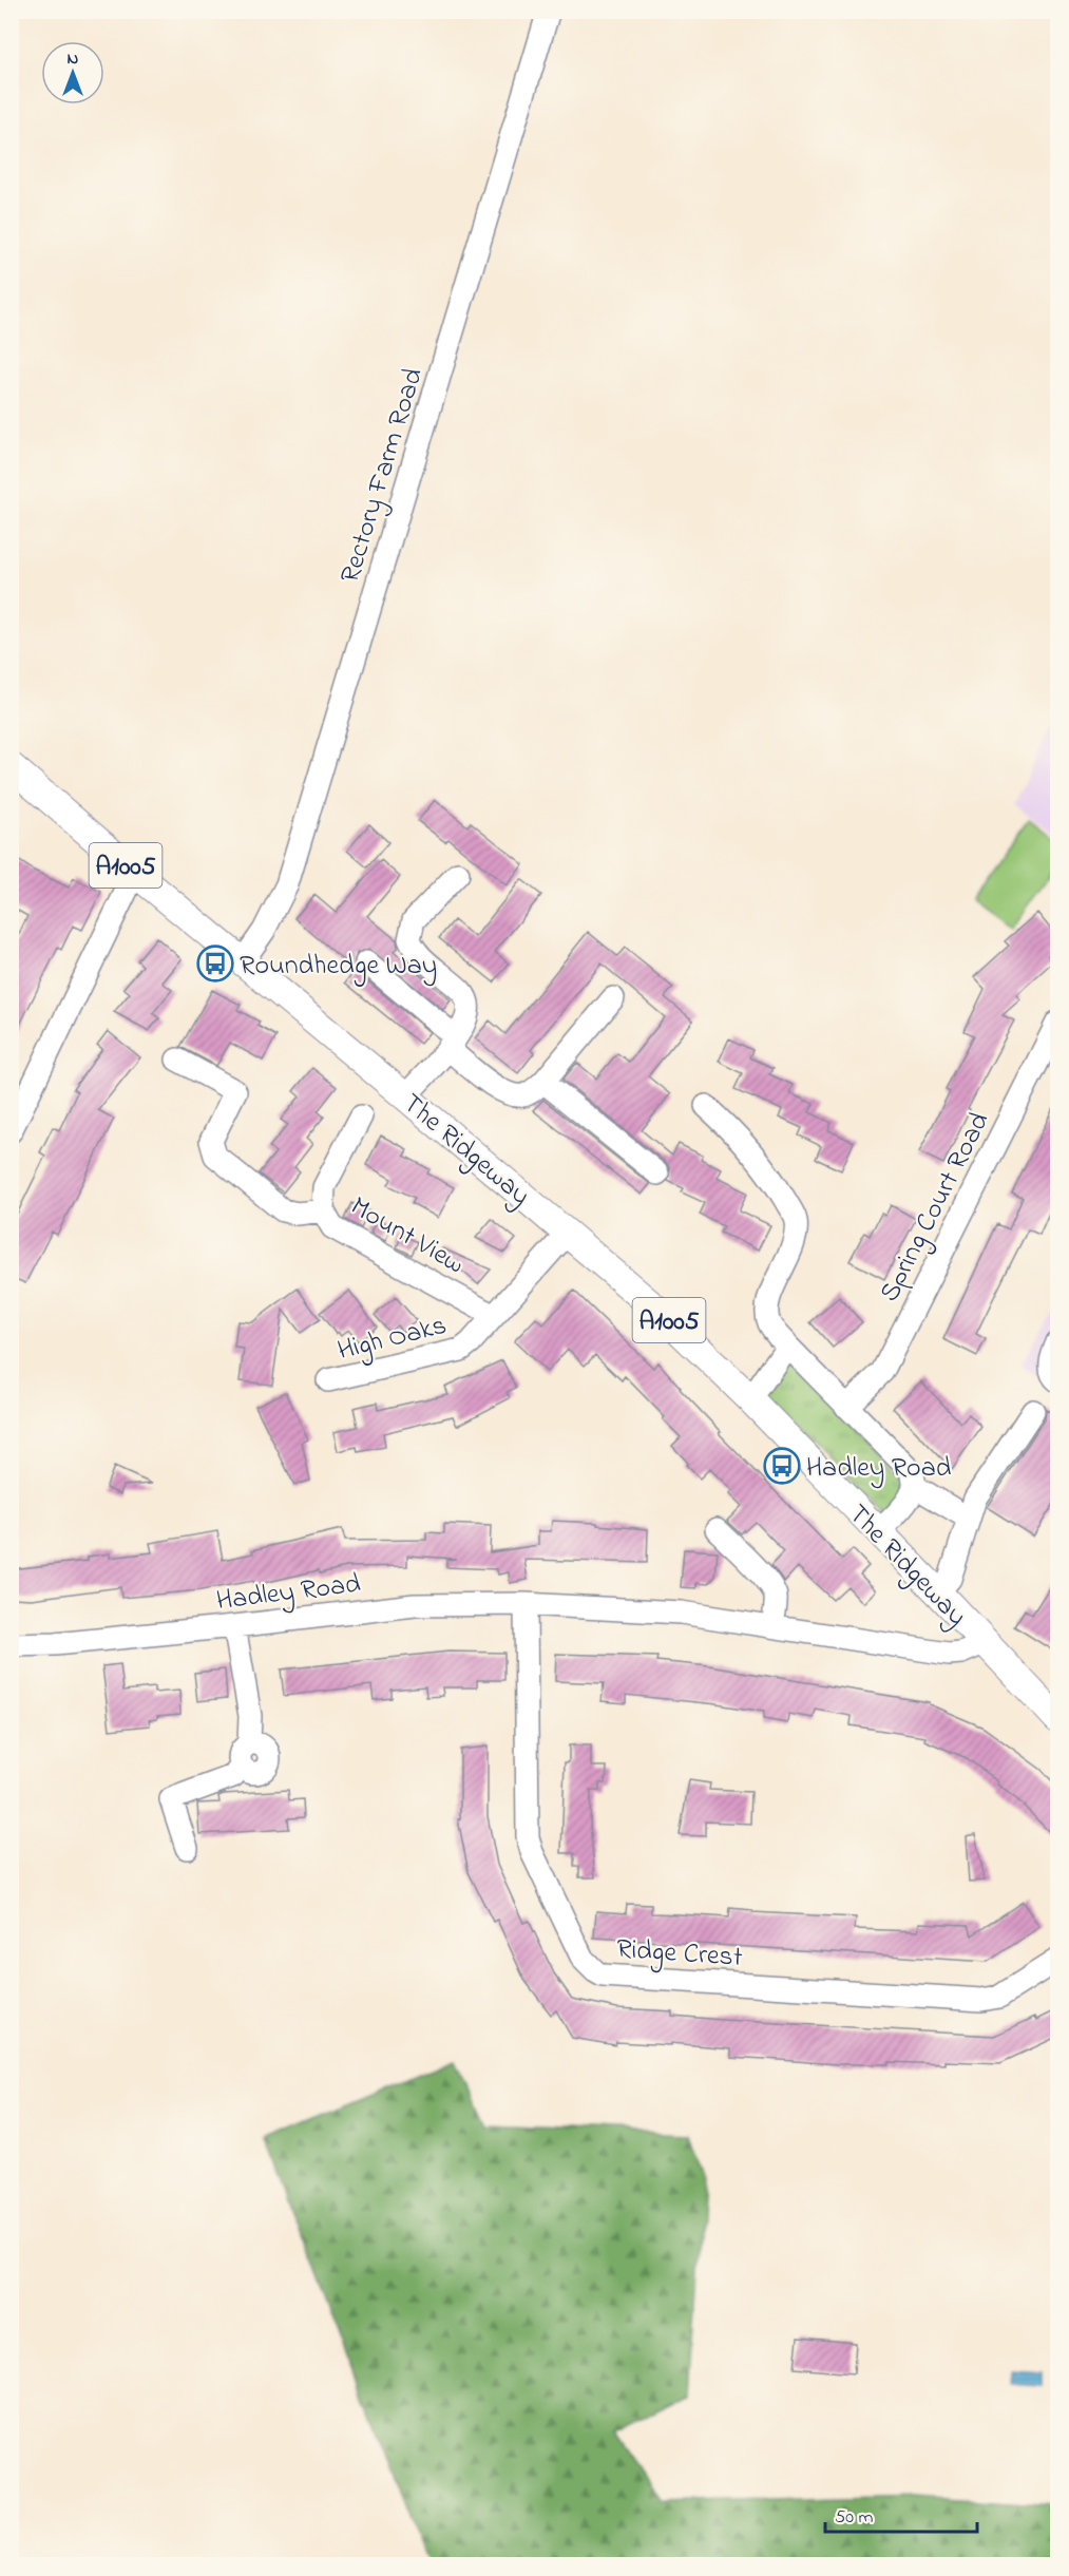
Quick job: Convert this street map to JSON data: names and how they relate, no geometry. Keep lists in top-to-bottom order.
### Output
{
  "streets": {
    "main road": ["A1005", "The Ridgeway"],
    "street": [
      "Rectory Farm Road",
      "Spring Court Road",
      "Mount View",
      "High Oaks",
      "Hadley Road",
      "Ridge Crest"
    ]
  },
  "crossings": [
    ["Rectory Farm Road", "The Ridgeway"],
    ["The Ridgeway", "High Oaks"],
    ["The Ridgeway", "Hadley Road"],
    ["Mount View", "High Oaks"],
    ["Hadley Road", "Ridge Crest"]
  ],
  "places": {
    "bus stop": ["Roundhedge Way", "Hadley Road"]
  },
  "scale_bar": "50 m",
  "north": "top"
}
